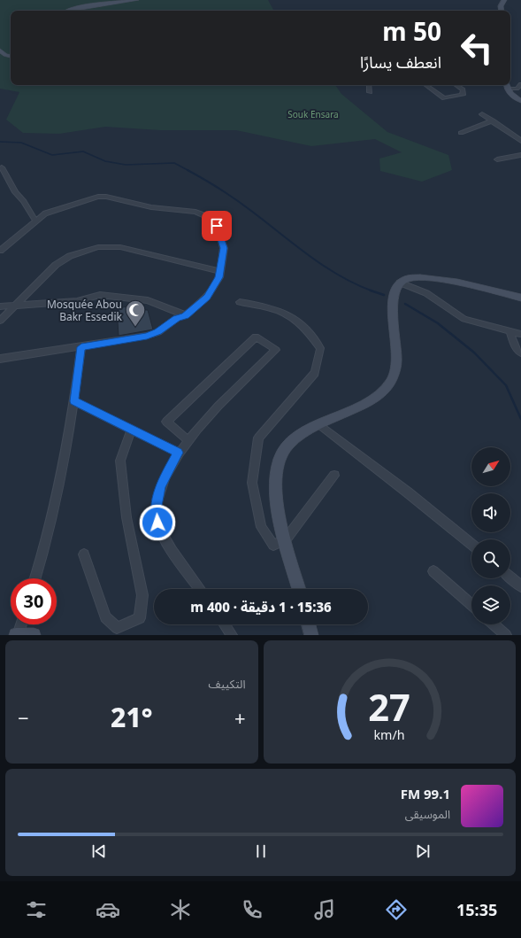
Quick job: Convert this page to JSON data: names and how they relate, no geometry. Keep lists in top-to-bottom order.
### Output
{
  "parks": ["Souk Ensara"],
  "places": {
    "mosque": ["Mosquée Abou Bakr Essedik"]
  },
  "north": "top right",
  "page": {
    "turn": ["50 m", "انعطف يسارًا"],
    "limit": "30",
    "trip": "15:36 · 1 دقيقة · 400 m",
    "tile": "التكييف",
    "heat": ["−", "21°", "+"],
    "song": ["99.1 FM", "الموسيقى"],
    "tabs": "15:35",
    "gauge": ["27", "km/h"]
  }
}
